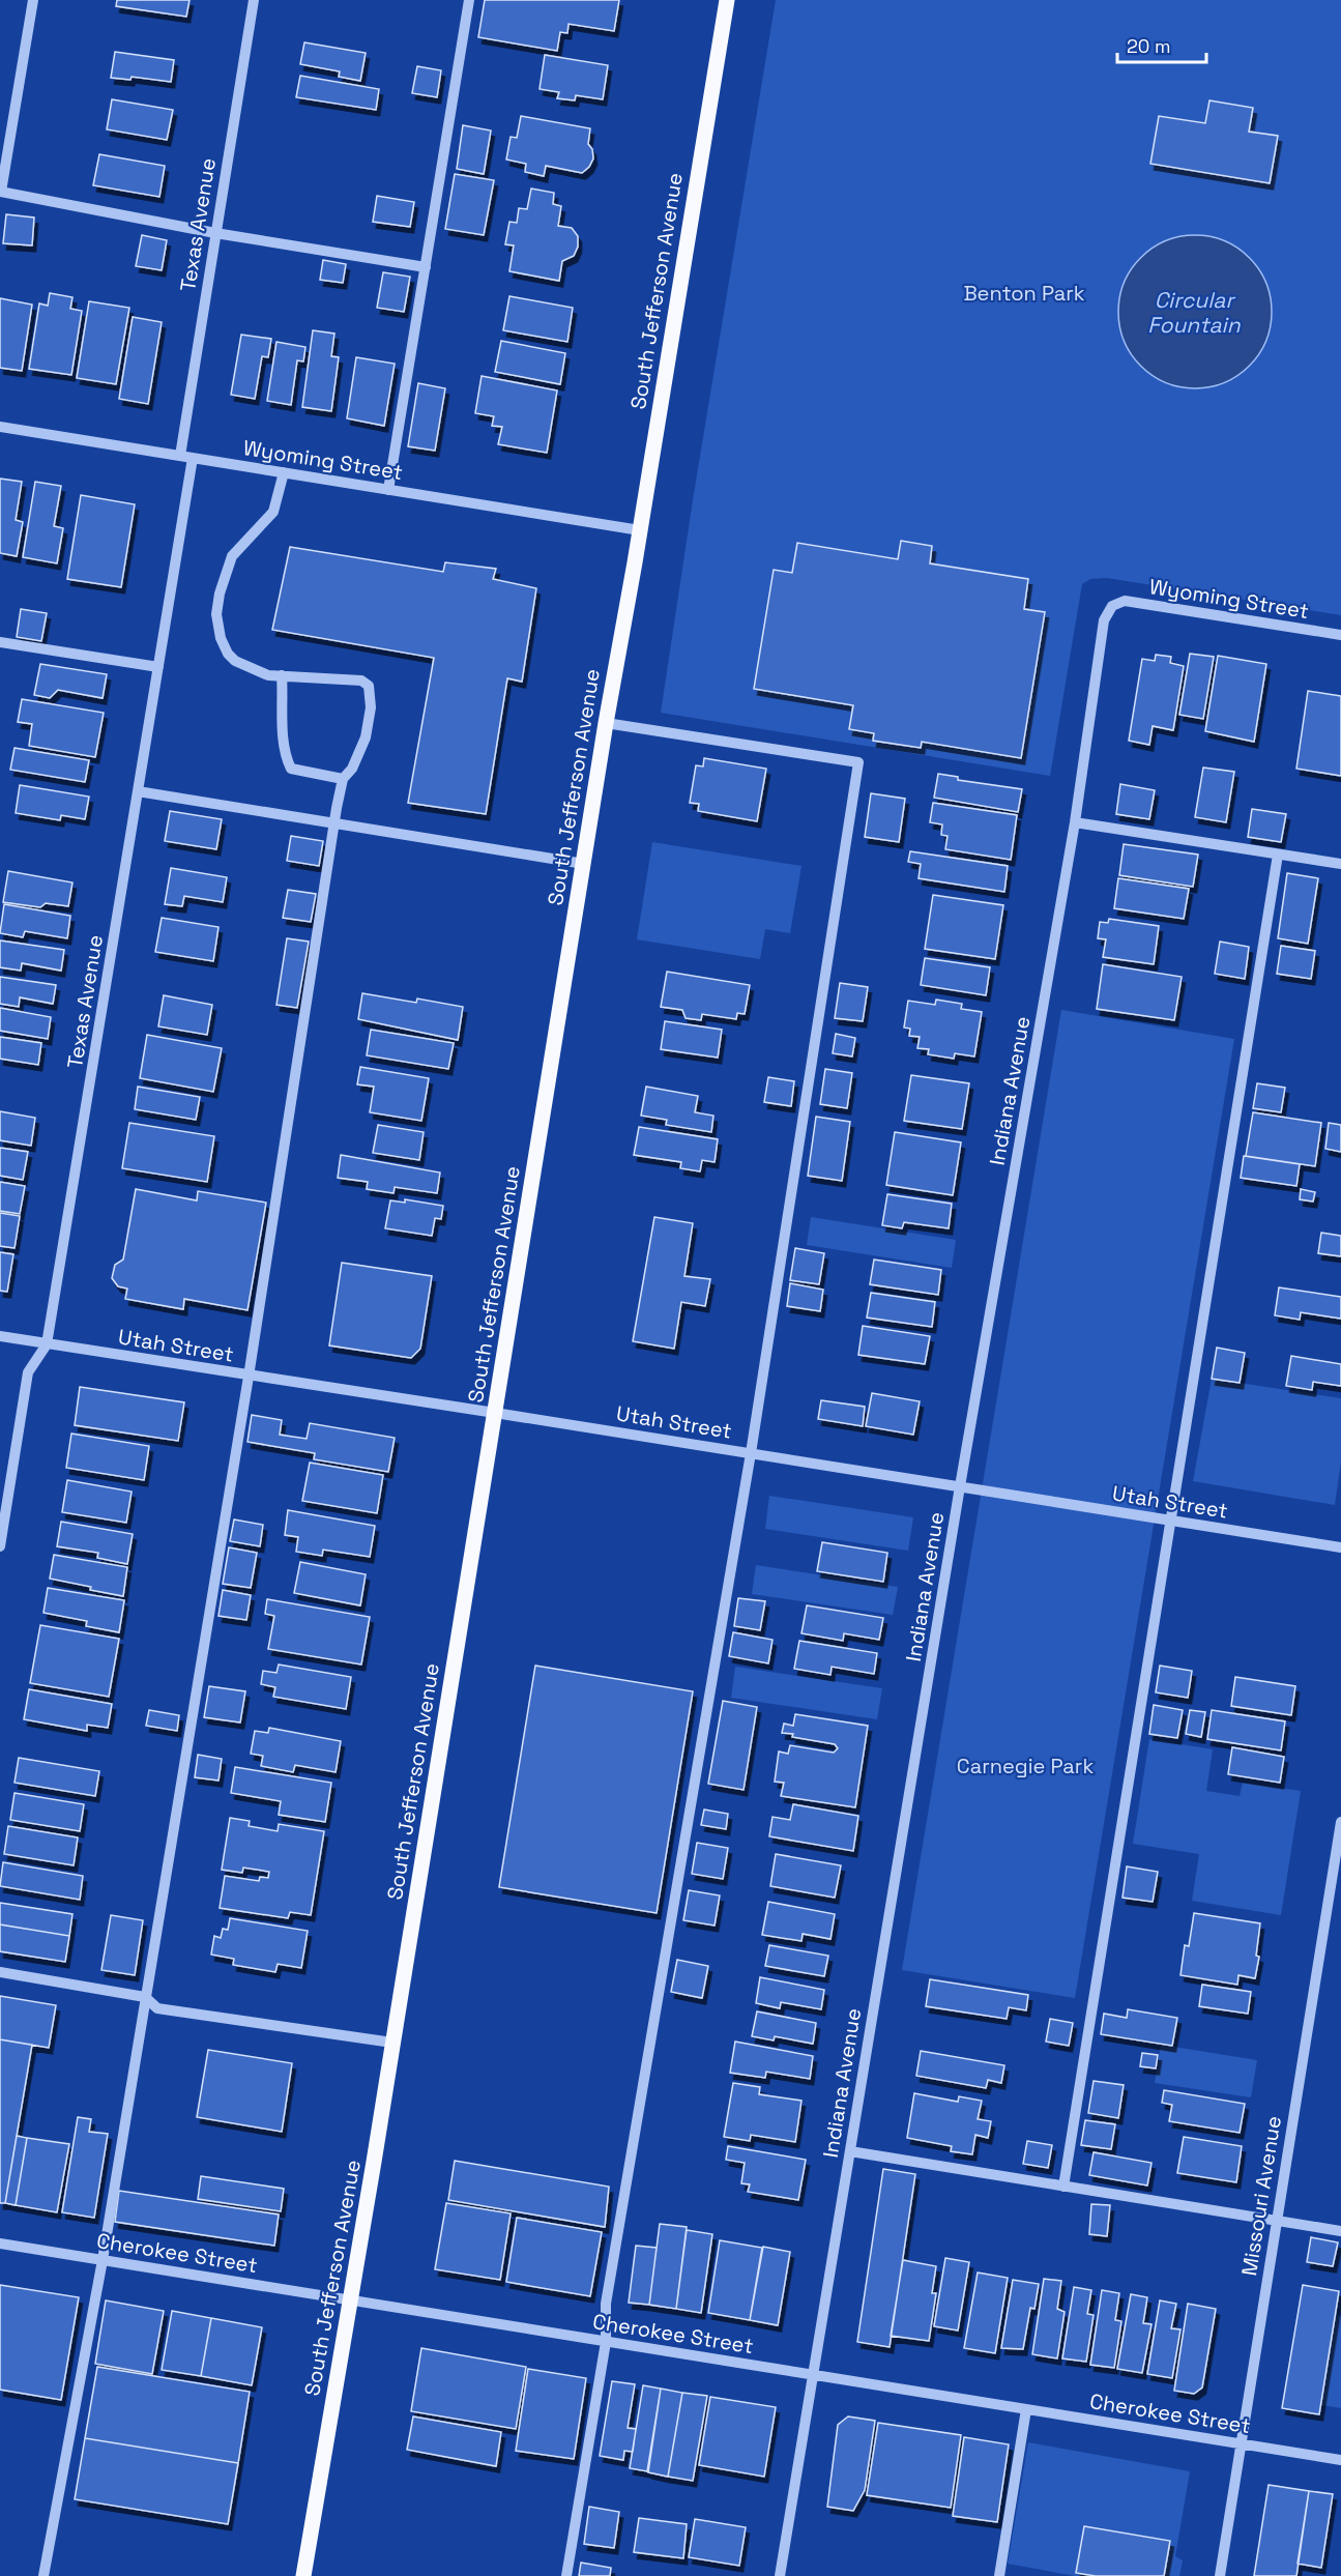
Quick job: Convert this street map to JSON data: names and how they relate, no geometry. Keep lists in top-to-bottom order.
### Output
{
  "streets": {
    "main road": ["South Jefferson Avenue"],
    "street": [
      "Texas Avenue",
      "Wyoming Street",
      "Indiana Avenue",
      "Utah Street",
      "Missouri Avenue",
      "Cherokee Street"
    ]
  },
  "crossings": [
    ["Texas Avenue", "Wyoming Street"],
    ["Texas Avenue", "Utah Street"],
    ["South Jefferson Avenue", "Wyoming Street"],
    ["South Jefferson Avenue", "Utah Street"],
    ["South Jefferson Avenue", "Cherokee Street"],
    ["Wyoming Street", "Indiana Avenue"],
    ["Indiana Avenue", "Utah Street"],
    ["Indiana Avenue", "Cherokee Street"],
    ["Missouri Avenue", "Cherokee Street"]
  ],
  "water": ["Circular Fountain"],
  "parks": ["Benton Park", "Carnegie Park"],
  "scale_bar": "20 m"
}
